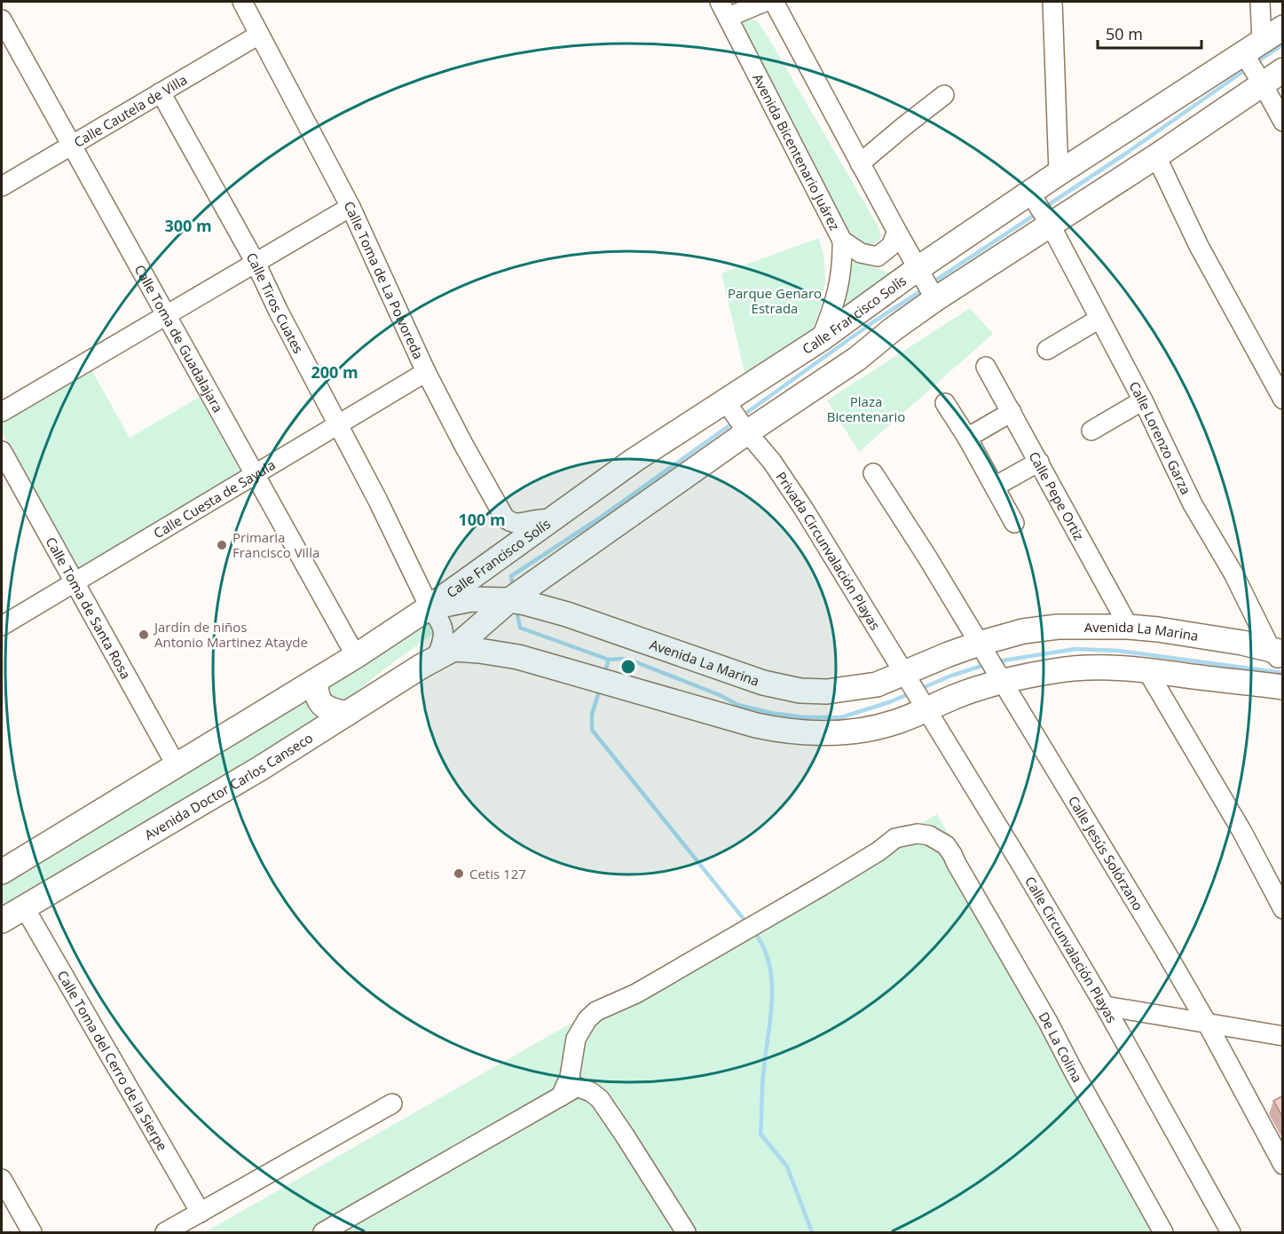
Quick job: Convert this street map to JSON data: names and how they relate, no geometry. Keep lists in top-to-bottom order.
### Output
{
  "streets": {
    "main road": ["Calle Francisco Solís", "Avenida La Marina", "Avenida Doctor Carlos Canseco"],
    "street": [
      "Calle Cautela de Villa",
      "Avenida Bicentenario Juárez",
      "Calle Toma de La Polvoreda",
      "Calle Tiros Cuates",
      "Calle Toma de Guadalajara",
      "Calle Lorenzo Garza",
      "Calle Pepe Ortiz",
      "Calle Cuesta de Sayula",
      "Privada Circunvalación Playas",
      "Calle Toma de Santa Rosa",
      "Calle Jesús Solórzano",
      "Calle Circunvalación Playas",
      "De La Colina",
      "Calle Toma del Cerro de la Sierpe"
    ]
  },
  "crossings": [
    ["Calle Cautela de Villa", "Calle Toma de La Polvoreda"],
    ["Calle Cautela de Villa", "Calle Tiros Cuates"],
    ["Calle Cautela de Villa", "Calle Toma de Guadalajara"],
    ["Avenida Bicentenario Juárez", "Calle Francisco Solís"],
    ["Calle Toma de La Polvoreda", "Calle Francisco Solís"],
    ["Calle Toma de La Polvoreda", "Calle Cuesta de Sayula"],
    ["Calle Tiros Cuates", "Calle Francisco Solís"],
    ["Calle Tiros Cuates", "Calle Cuesta de Sayula"],
    ["Calle Tiros Cuates", "Avenida La Marina"],
    ["Calle Tiros Cuates", "Avenida Doctor Carlos Canseco"],
    ["Calle Francisco Solís", "Calle Lorenzo Garza"],
    ["Calle Francisco Solís", "Privada Circunvalación Playas"],
    ["Calle Francisco Solís", "Avenida La Marina"],
    ["Calle Toma de Guadalajara", "Calle Cuesta de Sayula"],
    ["Calle Lorenzo Garza", "Avenida La Marina"],
    ["Calle Pepe Ortiz", "Avenida La Marina"],
    ["Calle Cuesta de Sayula", "Calle Toma de Santa Rosa"],
    ["Privada Circunvalación Playas", "Avenida La Marina"],
    ["Privada Circunvalación Playas", "Calle Circunvalación Playas"],
    ["Avenida La Marina", "Calle Circunvalación Playas"],
    ["Avenida Doctor Carlos Canseco", "Calle Toma del Cerro de la Sierpe"]
  ],
  "parks": ["Parque Genaro Estrada", "Plaza Bicentenario"],
  "places": ["Primaria Francisco Villa", "Jardín de niños Antonio Martinez Atayde", "Cetis 127"],
  "scale_bar": "50 m",
  "rings": ["300 m", "200 m", "100 m"]
}
